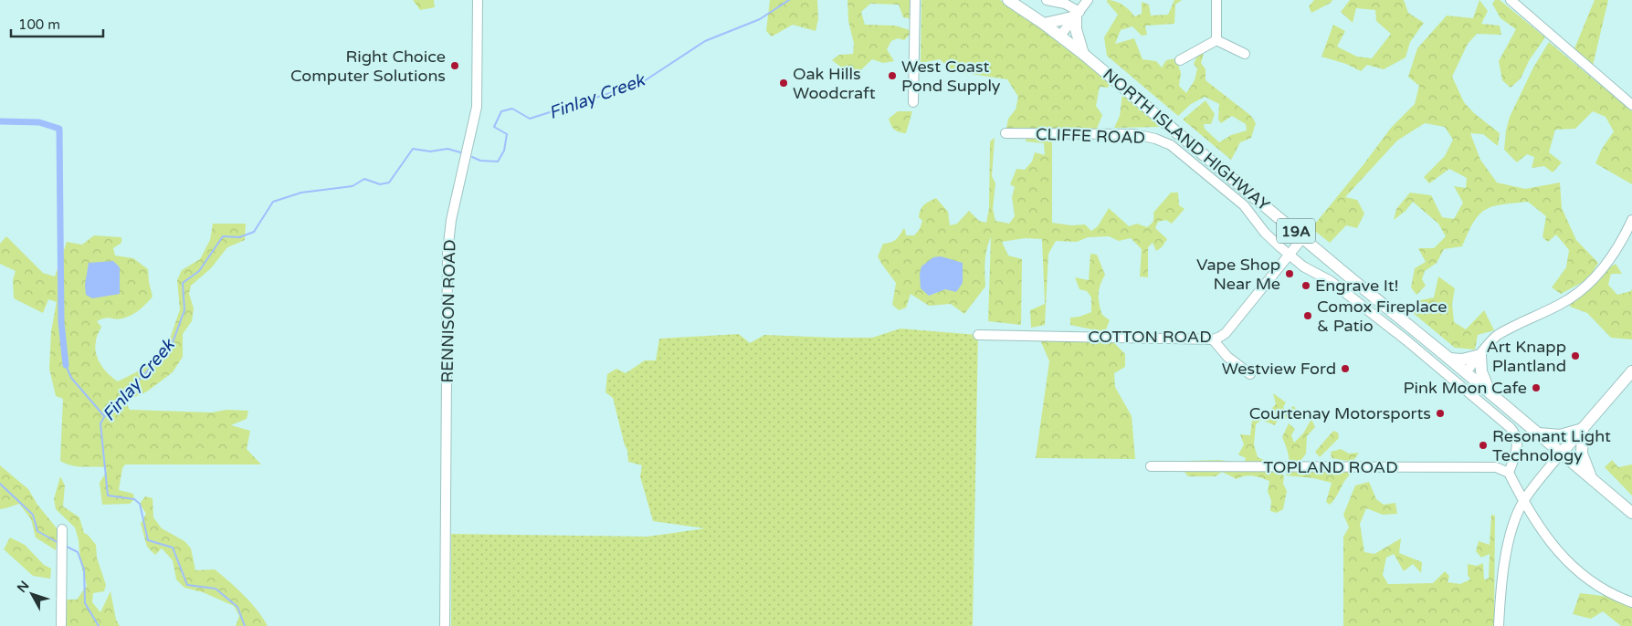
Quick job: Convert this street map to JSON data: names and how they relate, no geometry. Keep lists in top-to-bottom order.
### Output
{
  "streets": {
    "main road": ["NORTH ISLAND HIGHWAY", "19A"],
    "street": [
      "CLIFFE ROAD",
      "RENNISON ROAD",
      "COTTON ROAD",
      "TOPLAND ROAD"
    ]
  },
  "crossings": [
    ["CLIFFE ROAD", "COTTON ROAD"],
    ["CLIFFE ROAD", "TOPLAND ROAD"],
    ["NORTH ISLAND HIGHWAY", "COTTON ROAD"]
  ],
  "water": ["Finlay Creek"],
  "places": [
    "Right Choice Computer Solutions",
    "West Coast Pond Supply",
    "Oak Hills Woodcraft",
    "Vape Shop Near Me",
    "Engrave It!",
    "Comox Fireplace & Patio",
    "Art Knapp Plantland",
    "Westview Ford",
    "Pink Moon Cafe",
    "Courtenay Motorsports",
    "Resonant Light Technology"
  ],
  "scale_bar": "100 m",
  "north": "top left"
}
